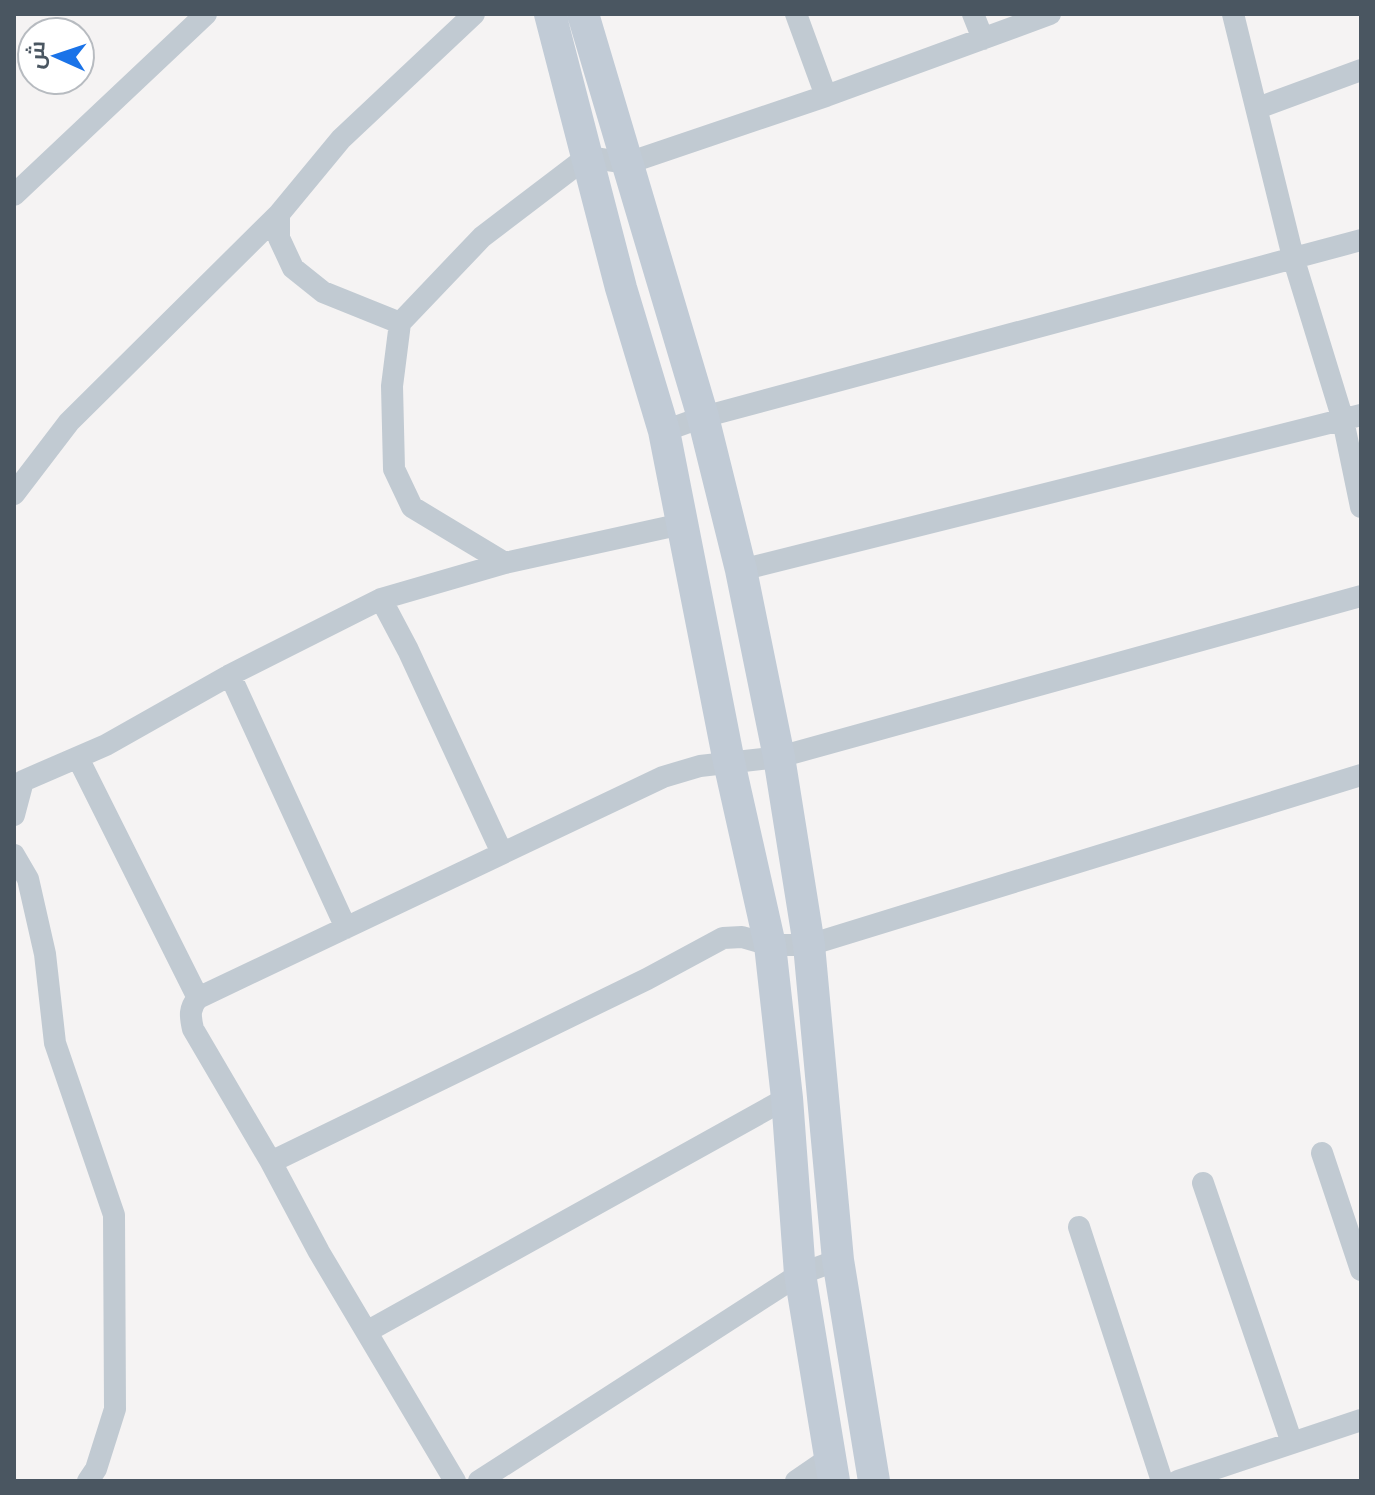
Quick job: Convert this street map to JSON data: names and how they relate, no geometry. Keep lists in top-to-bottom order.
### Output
{
  "north": "left"
}
